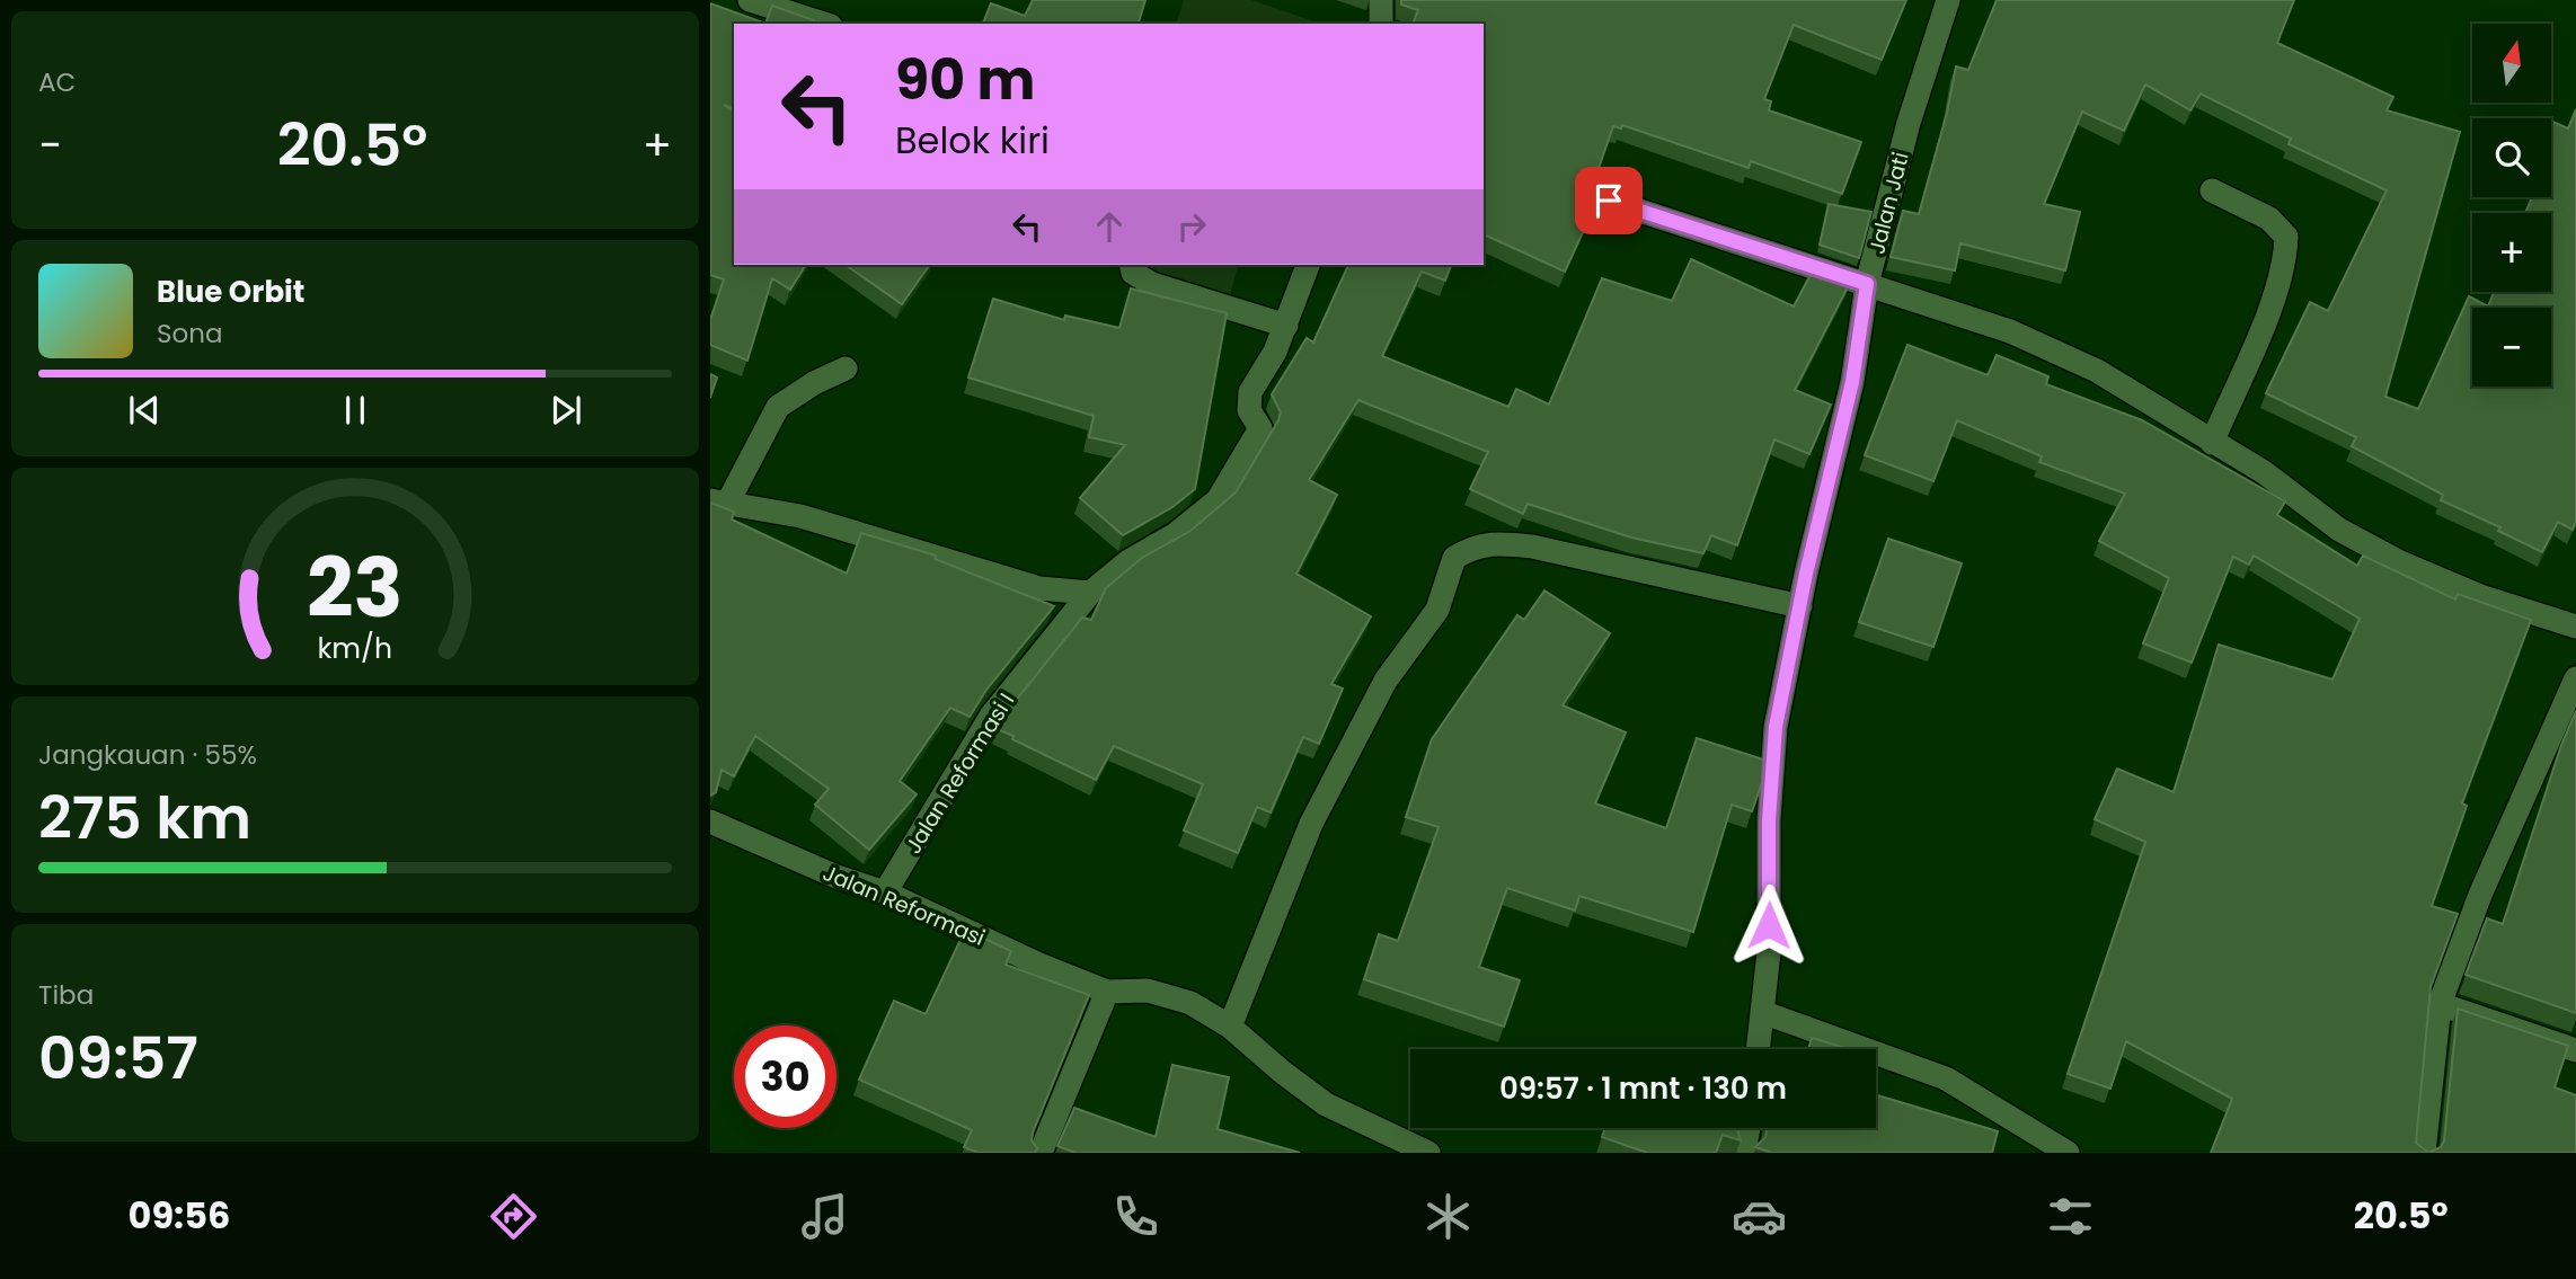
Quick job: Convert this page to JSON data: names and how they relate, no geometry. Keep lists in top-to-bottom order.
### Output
{
  "streets": {
    "street": ["Jalan Jati", "Jalan Reformasi I", "Jalan Reformasi"]
  },
  "crossings": [
    ["Jalan Reformasi I", "Jalan Reformasi"]
  ],
  "north": "top",
  "page": {
    "tile": [
      "AC",
      ["Jangkauan · 55%", "275 km"],
      ["Tiba", "09:57"]
    ],
    "map_buttons": ["+", "−"],
    "turn": ["90 m", "Belok kiri"],
    "heat": ["−", "20.5°", "+"],
    "song": ["Blue Orbit", "Sona"],
    "limit": "30",
    "trip": "09:57 · 1 mnt · 130 m",
    "tabs": ["09:56", "20.5°"],
    "gauge": ["23", "km/h"]
  }
}
